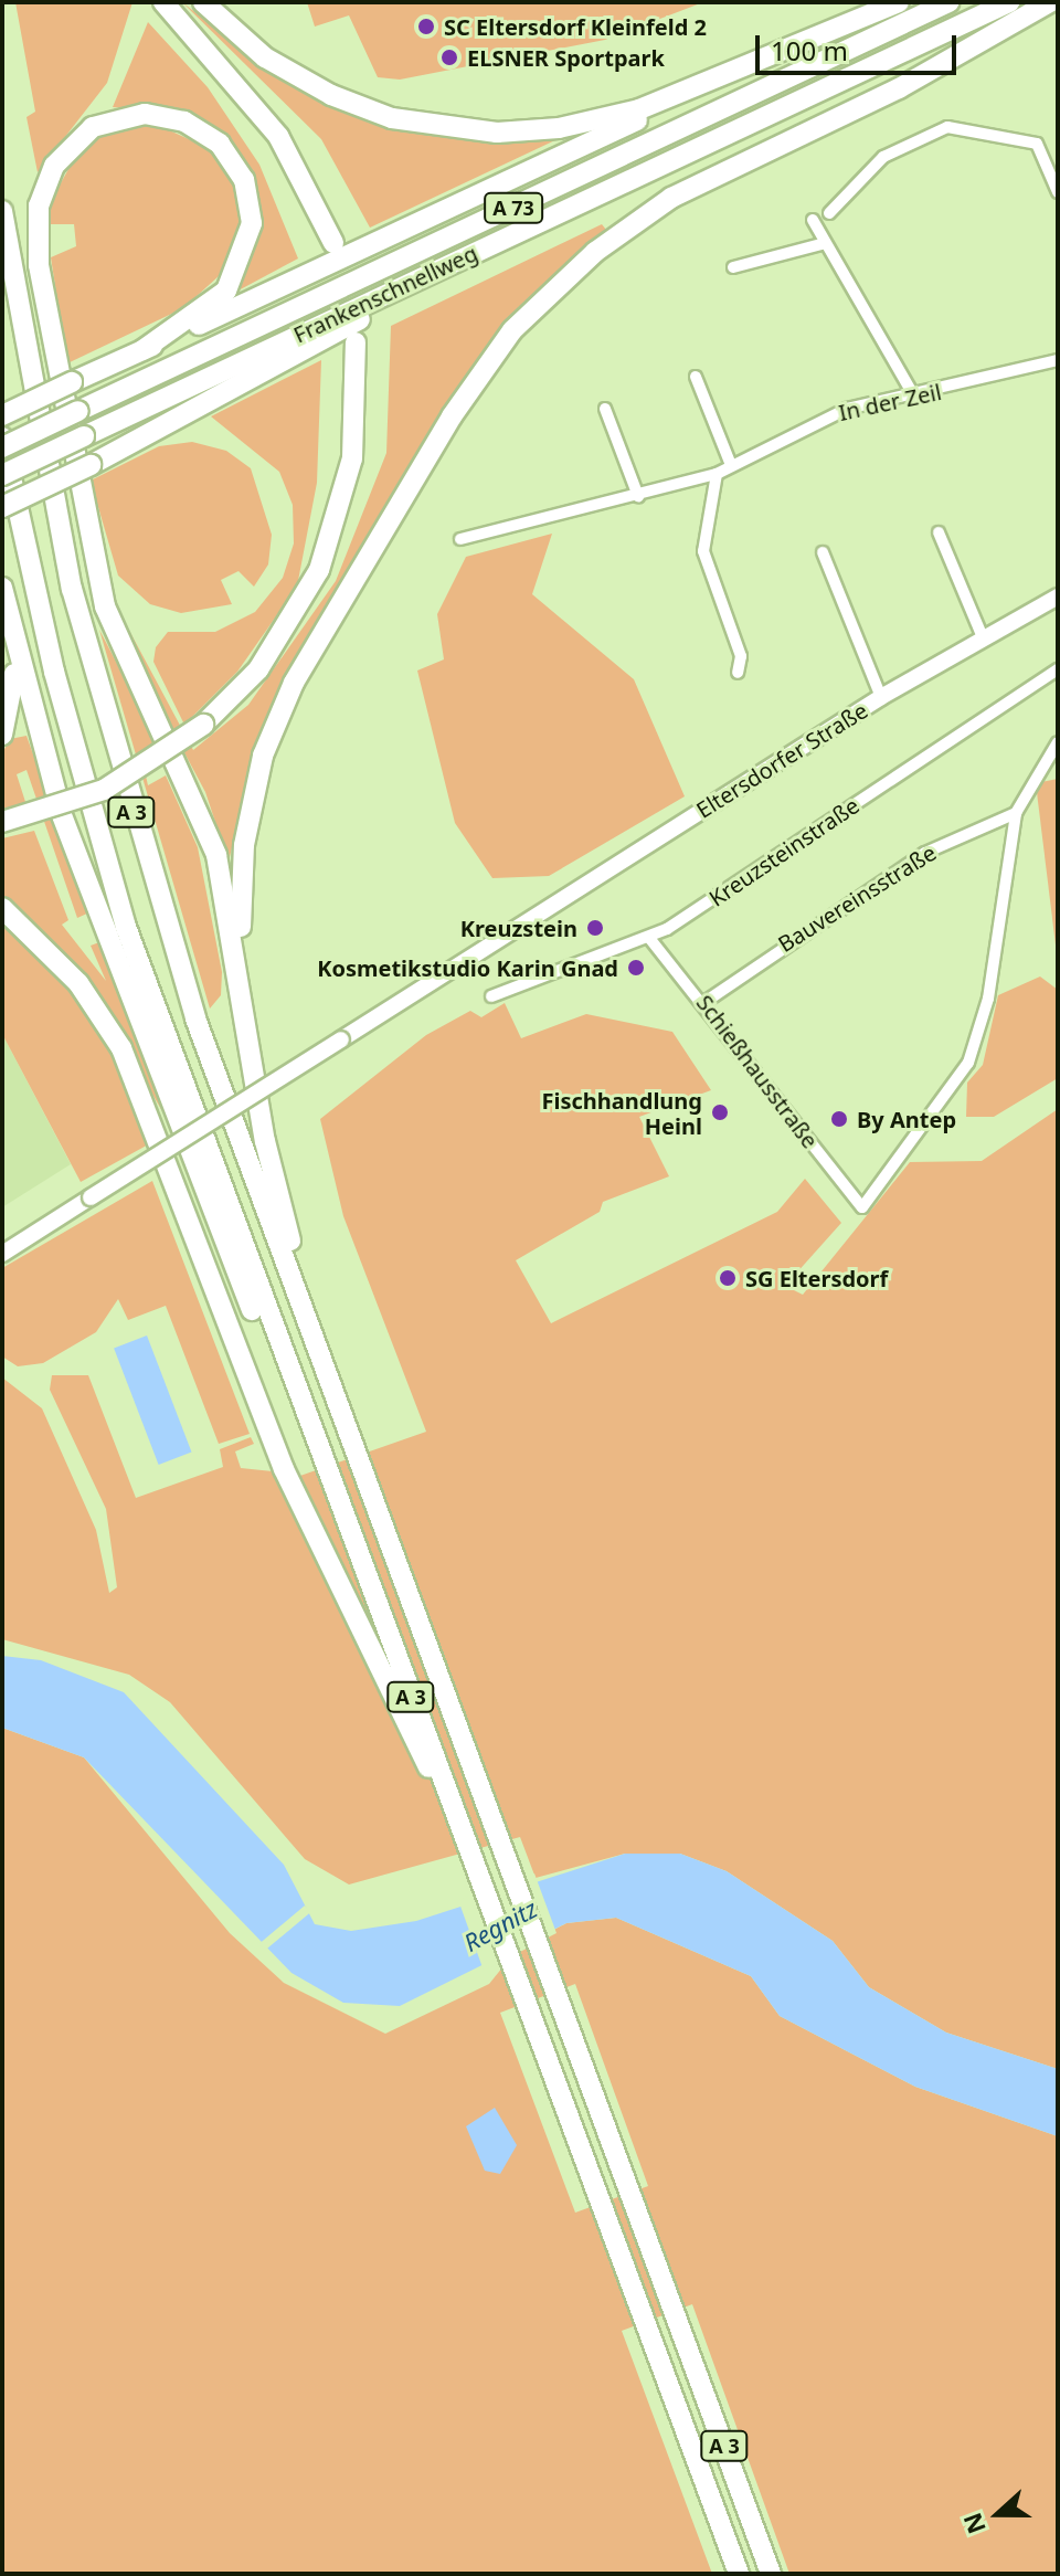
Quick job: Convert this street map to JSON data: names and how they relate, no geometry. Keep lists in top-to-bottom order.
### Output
{
  "streets": {
    "highway": ["A 73", "Frankenschnellweg", "A 3"],
    "street": [
      "In der Zeil",
      "Eltersdorfer Straße",
      "Kreuzsteinstraße",
      "Bauvereinsstraße",
      "Schießhausstraße"
    ]
  },
  "crossings": [
    ["Kreuzsteinstraße", "Schießhausstraße"],
    ["Bauvereinsstraße", "Schießhausstraße"]
  ],
  "water": ["Regnitz"],
  "places": [
    "SC Eltersdorf Kleinfeld 2",
    "ELSNER Sportpark",
    "Kreuzstein",
    "Kosmetikstudio Karin Gnad",
    "Fischhandlung Heinl",
    "By Antep",
    "SG Eltersdorf"
  ],
  "scale_bar": "100 m",
  "north": "left"
}
